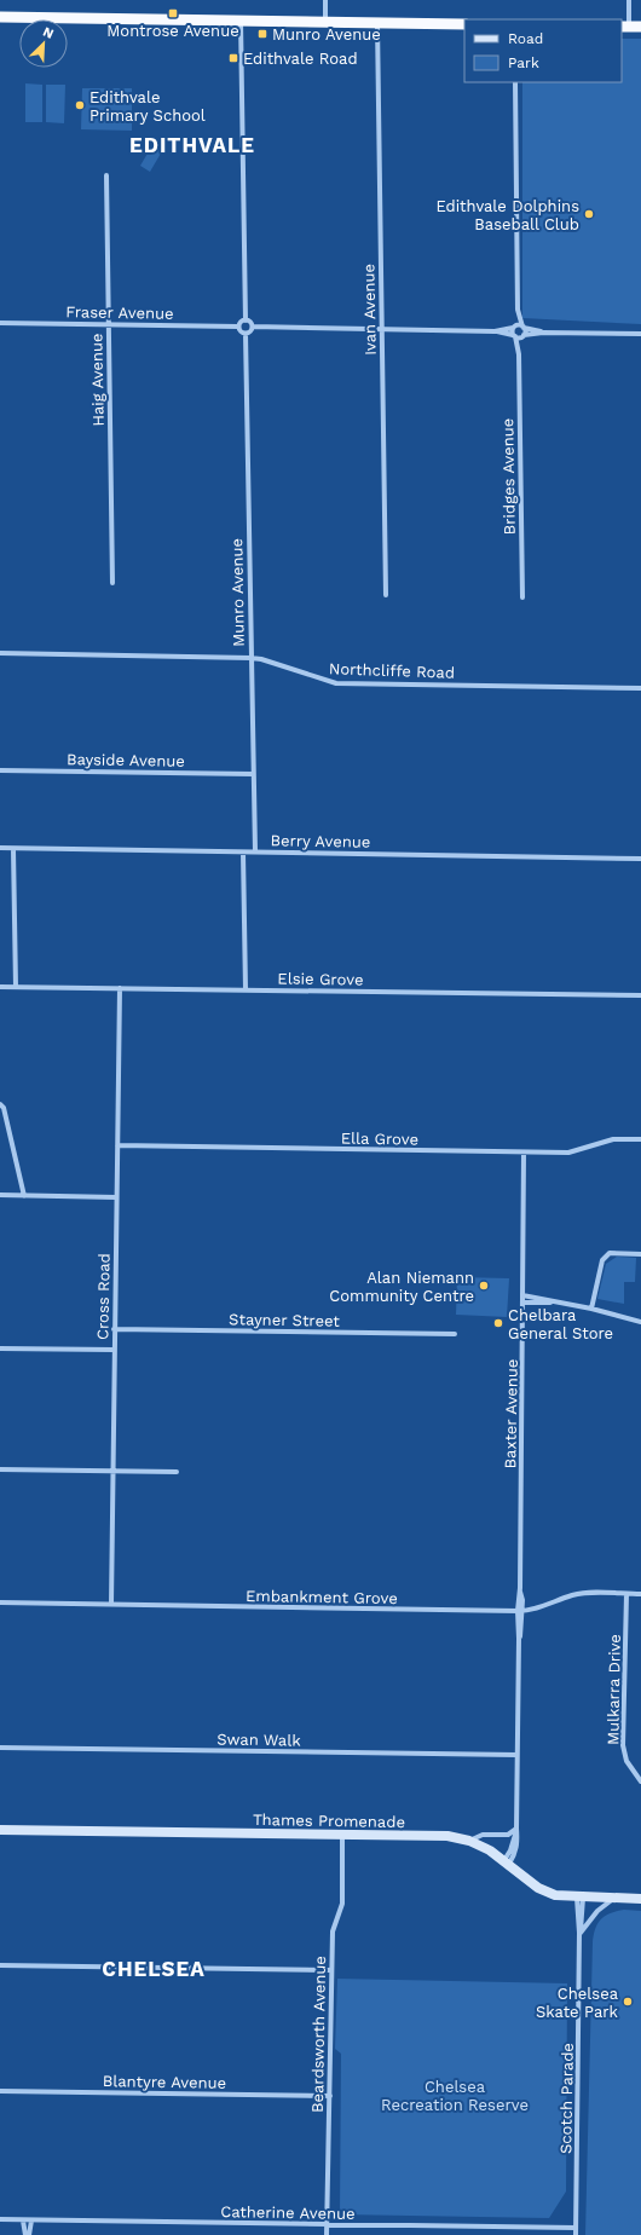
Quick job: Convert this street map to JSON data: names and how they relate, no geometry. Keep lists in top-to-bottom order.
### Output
{
  "streets": {
    "main road": ["Thames Promenade"],
    "street": [
      "Ivan Avenue",
      "Fraser Avenue",
      "Haig Avenue",
      "Bridges Avenue",
      "Munro Avenue",
      "Northcliffe Road",
      "Bayside Avenue",
      "Berry Avenue",
      "Elsie Grove",
      "Ella Grove",
      "Cross Road",
      "Stayner Street",
      "Baxter Avenue",
      "Embankment Grove",
      "Mulkarra Drive",
      "Swan Walk",
      "Beardsworth Avenue",
      "Blantyre Avenue",
      "Scotch Parade",
      "Catherine Avenue"
    ]
  },
  "crossings": [
    ["Fraser Avenue", "Haig Avenue"],
    ["Fraser Avenue", "Munro Avenue"],
    ["Munro Avenue", "Northcliffe Road"],
    ["Munro Avenue", "Bayside Avenue"],
    ["Munro Avenue", "Berry Avenue"],
    ["Elsie Grove", "Cross Road"],
    ["Ella Grove", "Cross Road"],
    ["Ella Grove", "Baxter Avenue"],
    ["Cross Road", "Stayner Street"],
    ["Cross Road", "Embankment Grove"],
    ["Baxter Avenue", "Embankment Grove"],
    ["Baxter Avenue", "Swan Walk"],
    ["Baxter Avenue", "Thames Promenade"],
    ["Embankment Grove", "Mulkarra Drive"],
    ["Thames Promenade", "Beardsworth Avenue"],
    ["Thames Promenade", "Scotch Parade"],
    ["Beardsworth Avenue", "Blantyre Avenue"],
    ["Beardsworth Avenue", "Catherine Avenue"],
    ["Scotch Parade", "Catherine Avenue"]
  ],
  "districts": ["EDITHVALE", "CHELSEA"],
  "parks": ["Chelsea Recreation Reserve"],
  "places": {
    "transit": ["Montrose Avenue", "Munro Avenue", "Edithvale Road"],
    "other": [
      "Edithvale Primary School",
      "Edithvale Dolphins Baseball Club",
      "Alan Niemann Community Centre",
      "Chelbara General Store",
      "Chelsea Skate Park"
    ]
  },
  "legend": ["Road", "Park"],
  "north": "top right"
}
